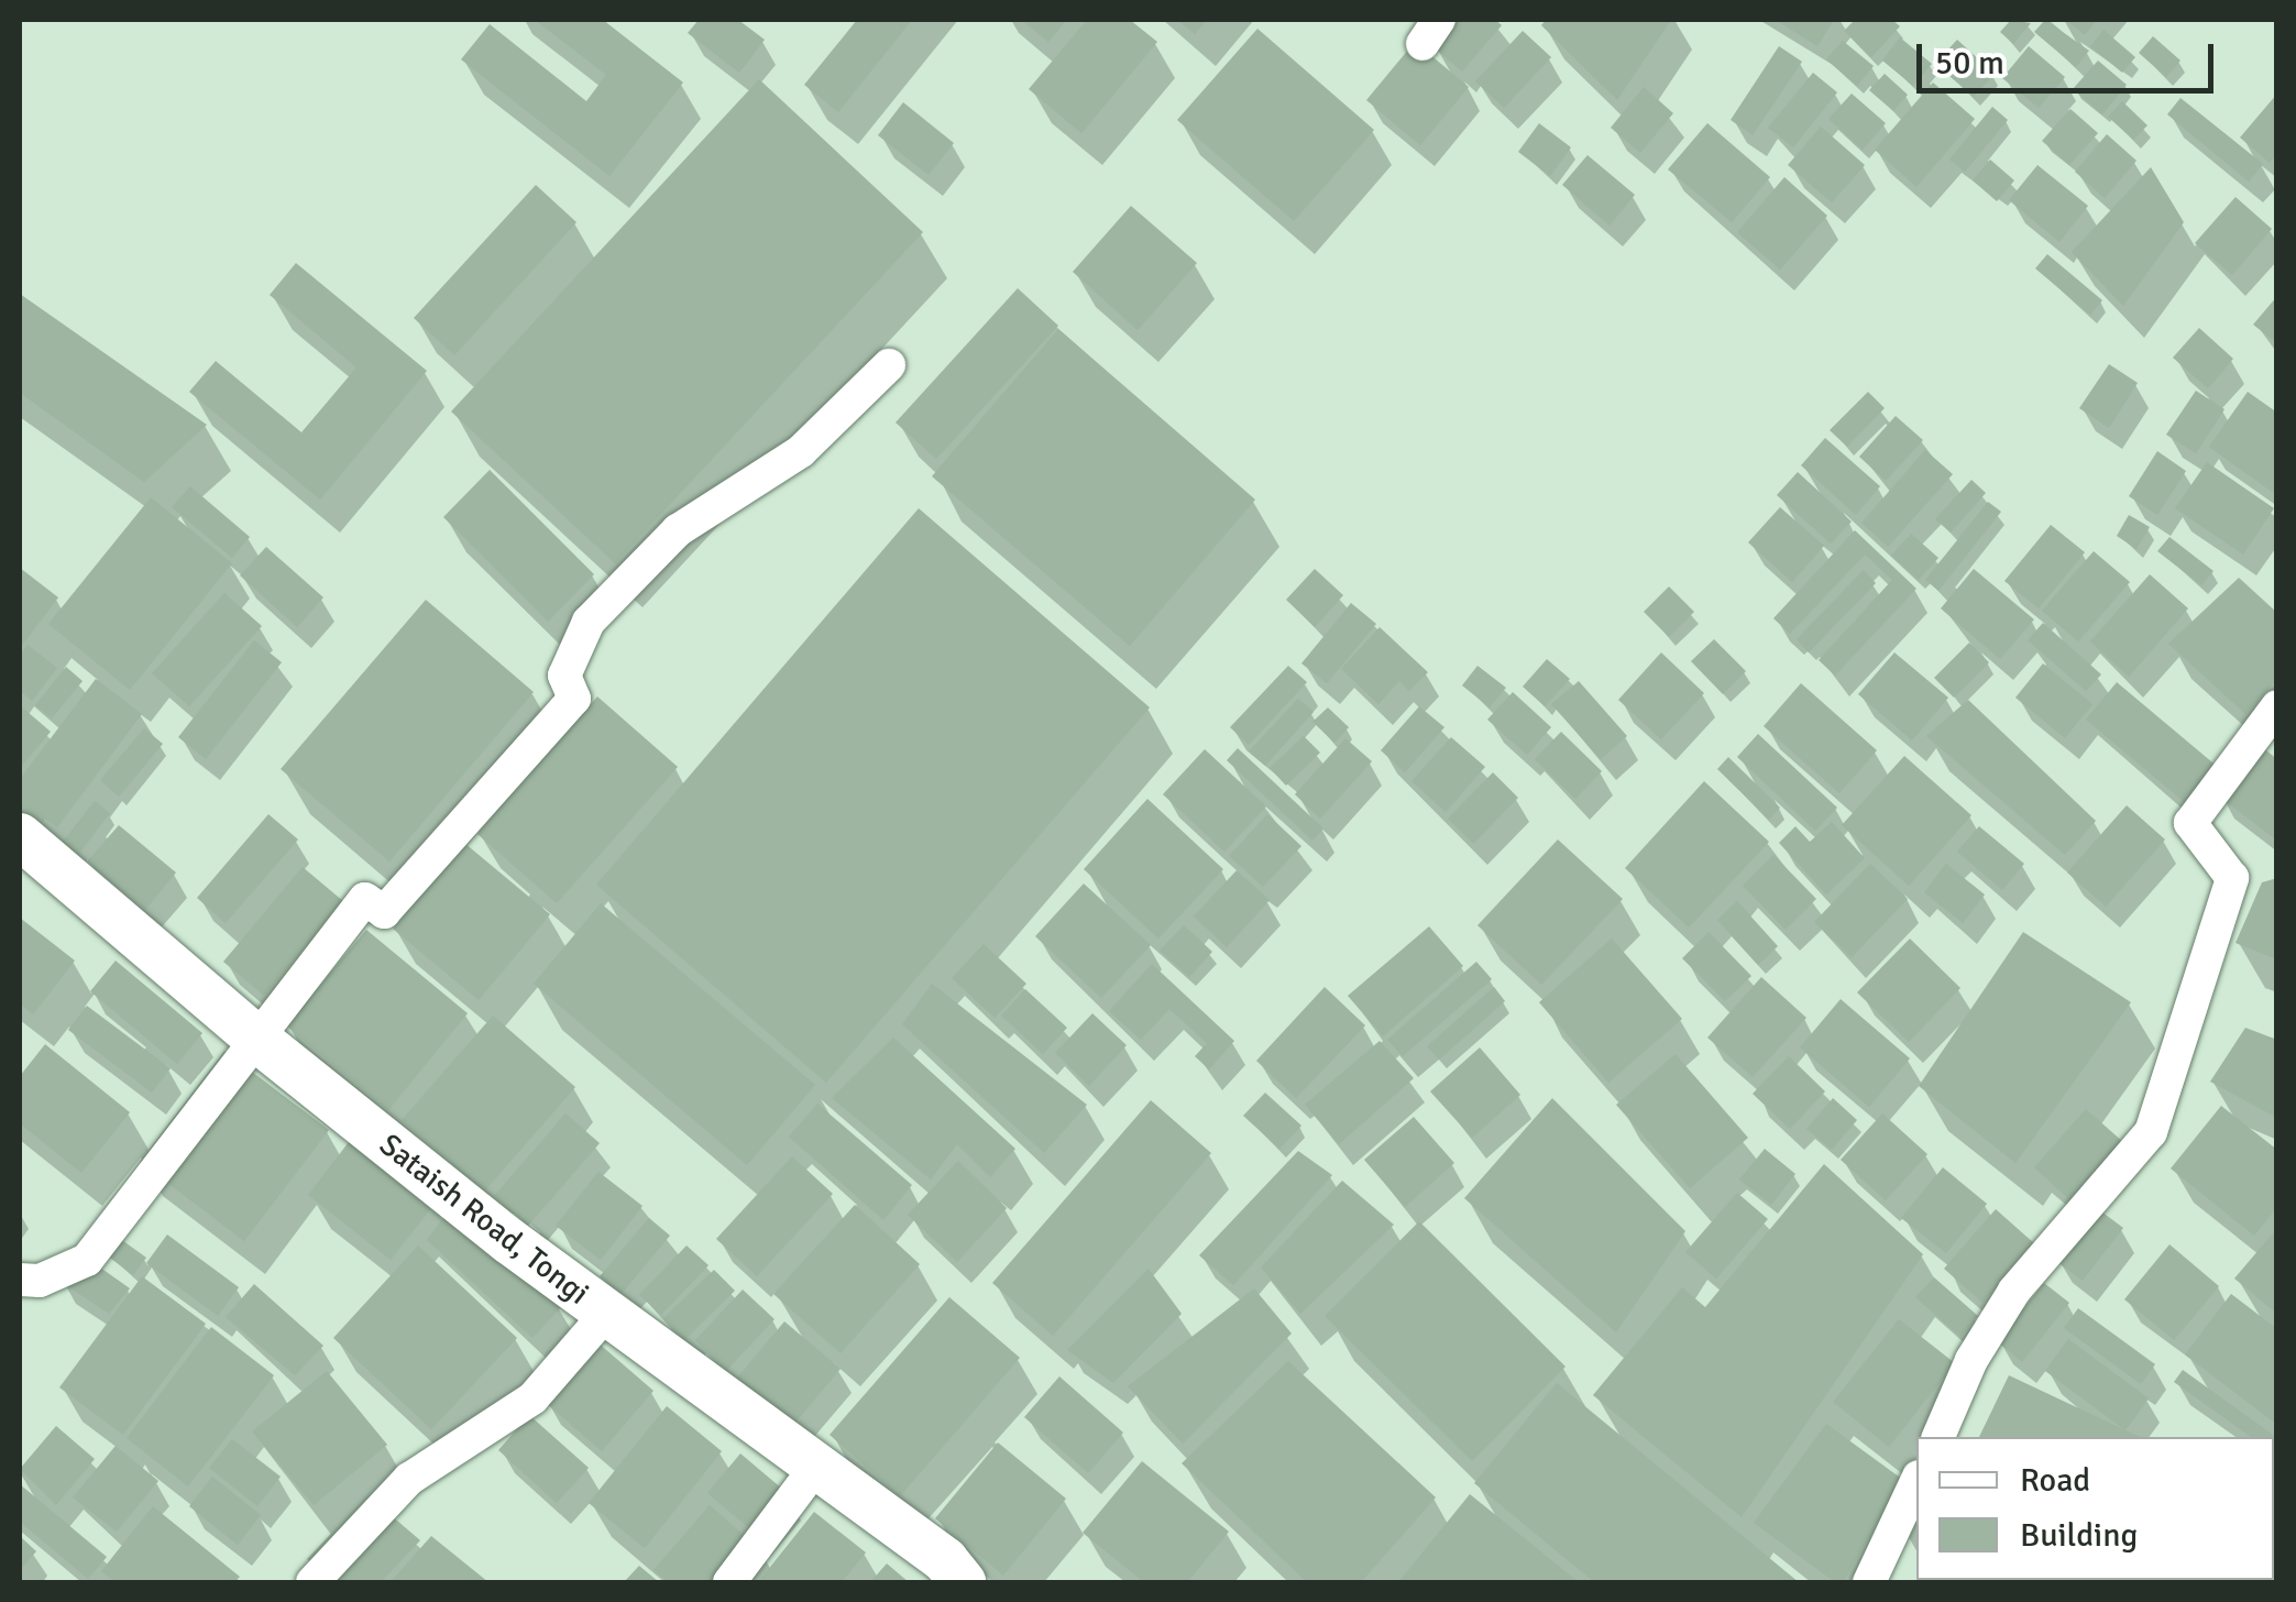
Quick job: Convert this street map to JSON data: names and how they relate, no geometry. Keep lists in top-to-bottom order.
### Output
{
  "streets": {
    "street": ["Sataish Road, Tongi"]
  },
  "legend": ["Road", "Building"],
  "scale_bar": "50 m"
}
